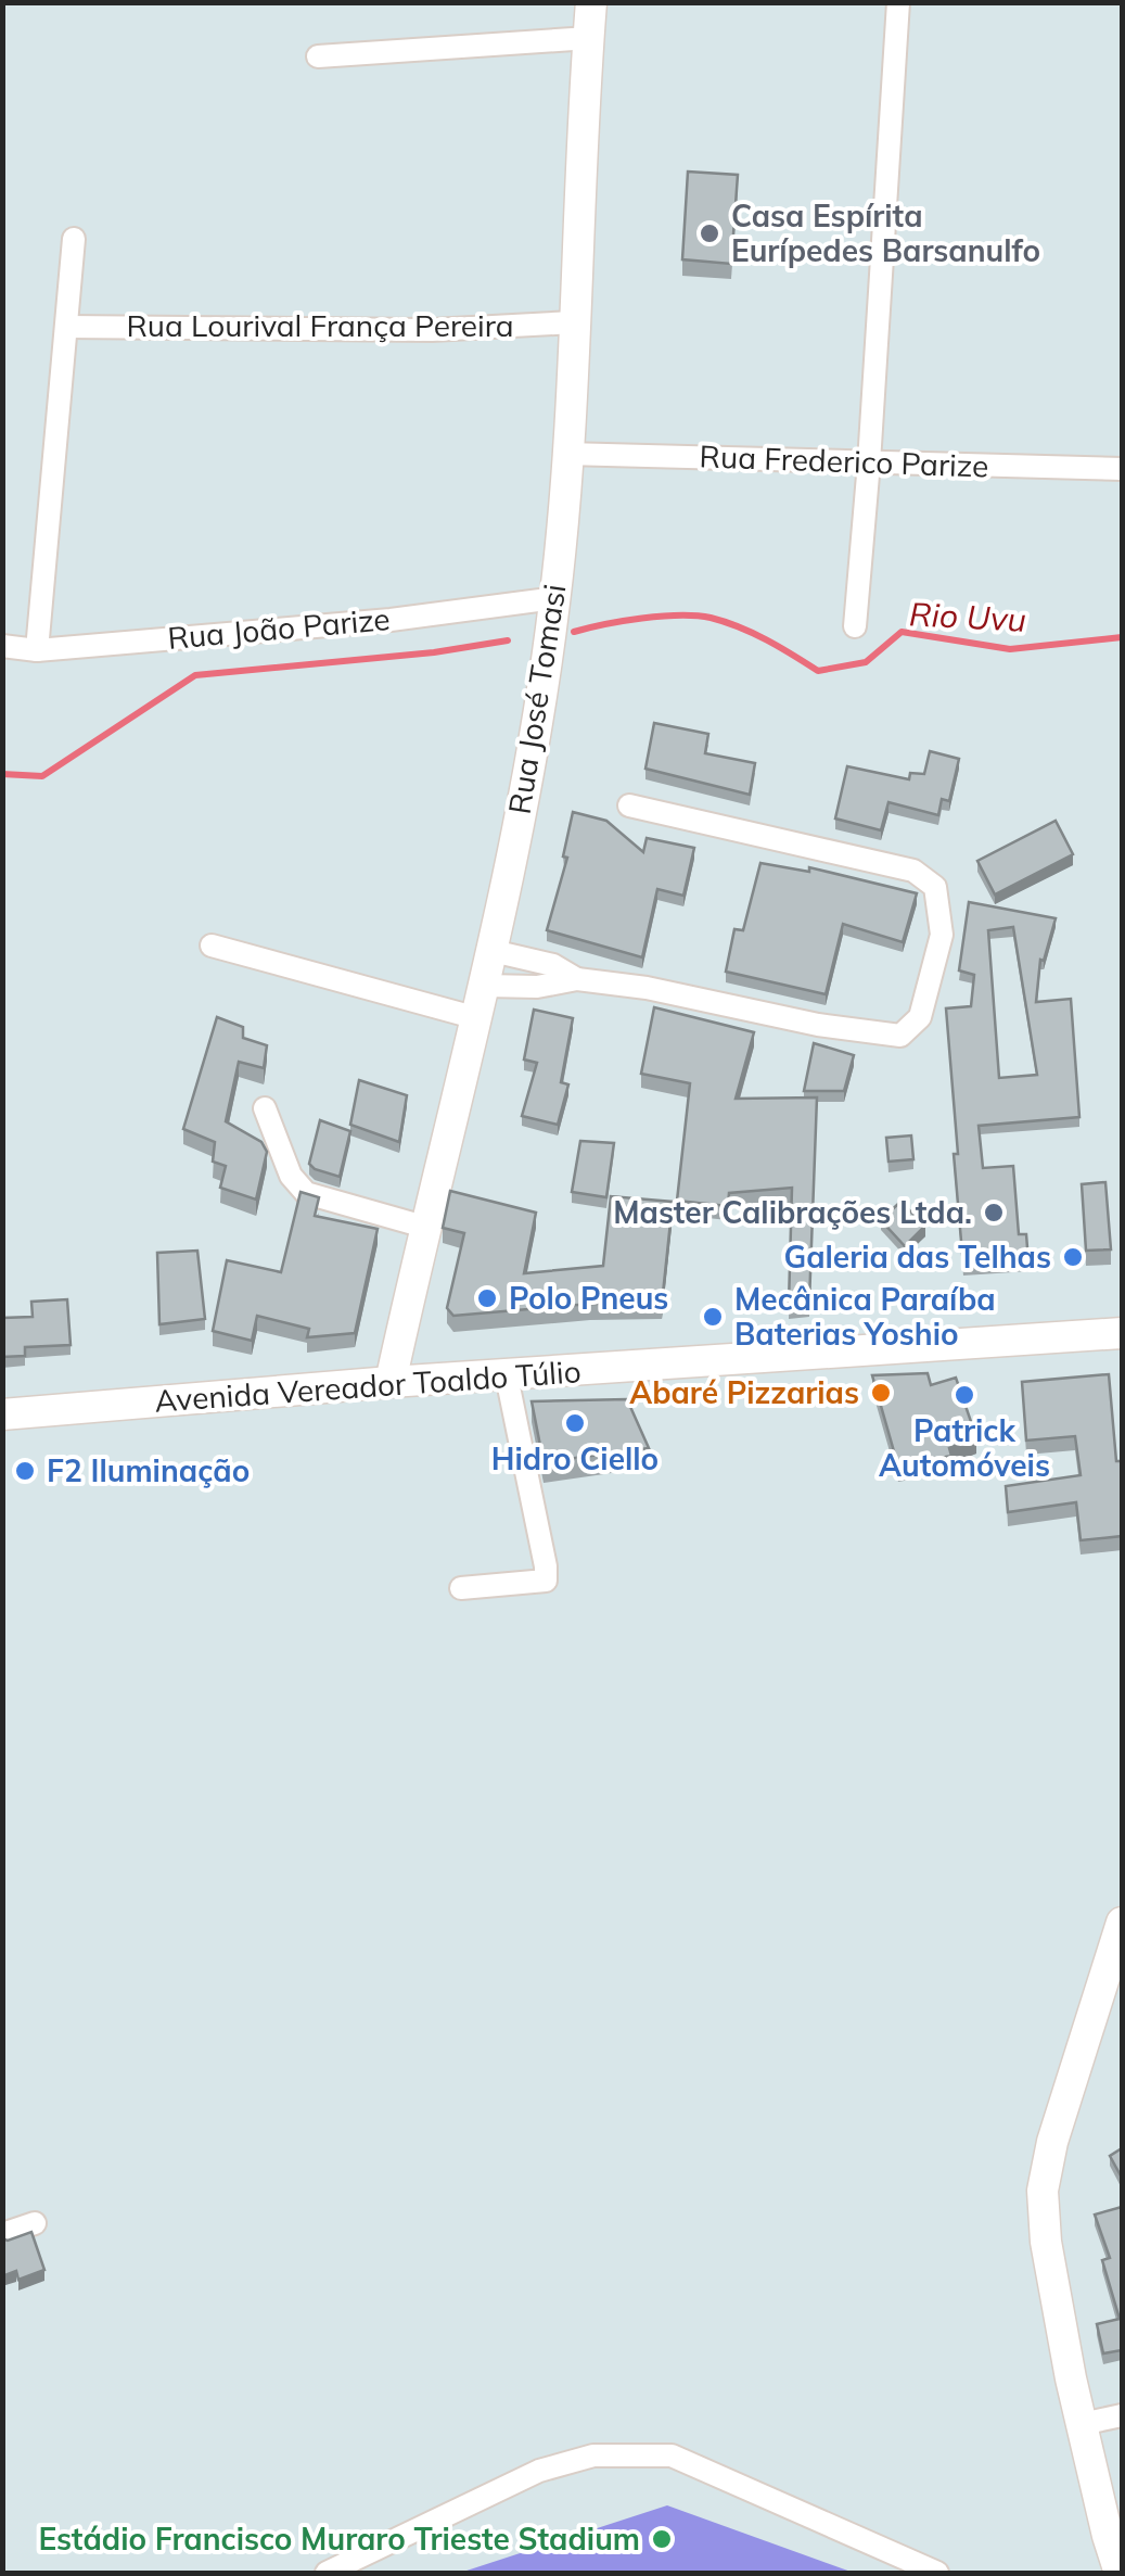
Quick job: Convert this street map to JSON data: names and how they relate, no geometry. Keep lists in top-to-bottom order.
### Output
{
  "streets": {
    "street": [
      "Rua Lourival França Pereira",
      "Rua Frederico Parize",
      "Rua João Parize",
      "Rua José Tomasi",
      "Avenida Vereador Toaldo Túlio"
    ]
  },
  "crossings": [
    ["Rua Lourival França Pereira", "Rua José Tomasi"],
    ["Rua Frederico Parize", "Rua José Tomasi"],
    ["Rua João Parize", "Rua José Tomasi"],
    ["Rua José Tomasi", "Avenida Vereador Toaldo Túlio"]
  ],
  "water": ["Rio Uvu"],
  "places": [
    "Casa Espírita Eurípedes Barsanulfo",
    "Master Calibrações Ltda.",
    "Galeria das Telhas",
    "Polo Pneus",
    "Mecânica Paraíba Baterias Yoshio",
    "Abaré Pizzarias",
    "Patrick Automóveis",
    "Hidro Ciello",
    "F2 Iluminação",
    "Estádio Francisco Muraro Trieste Stadium"
  ]
}
